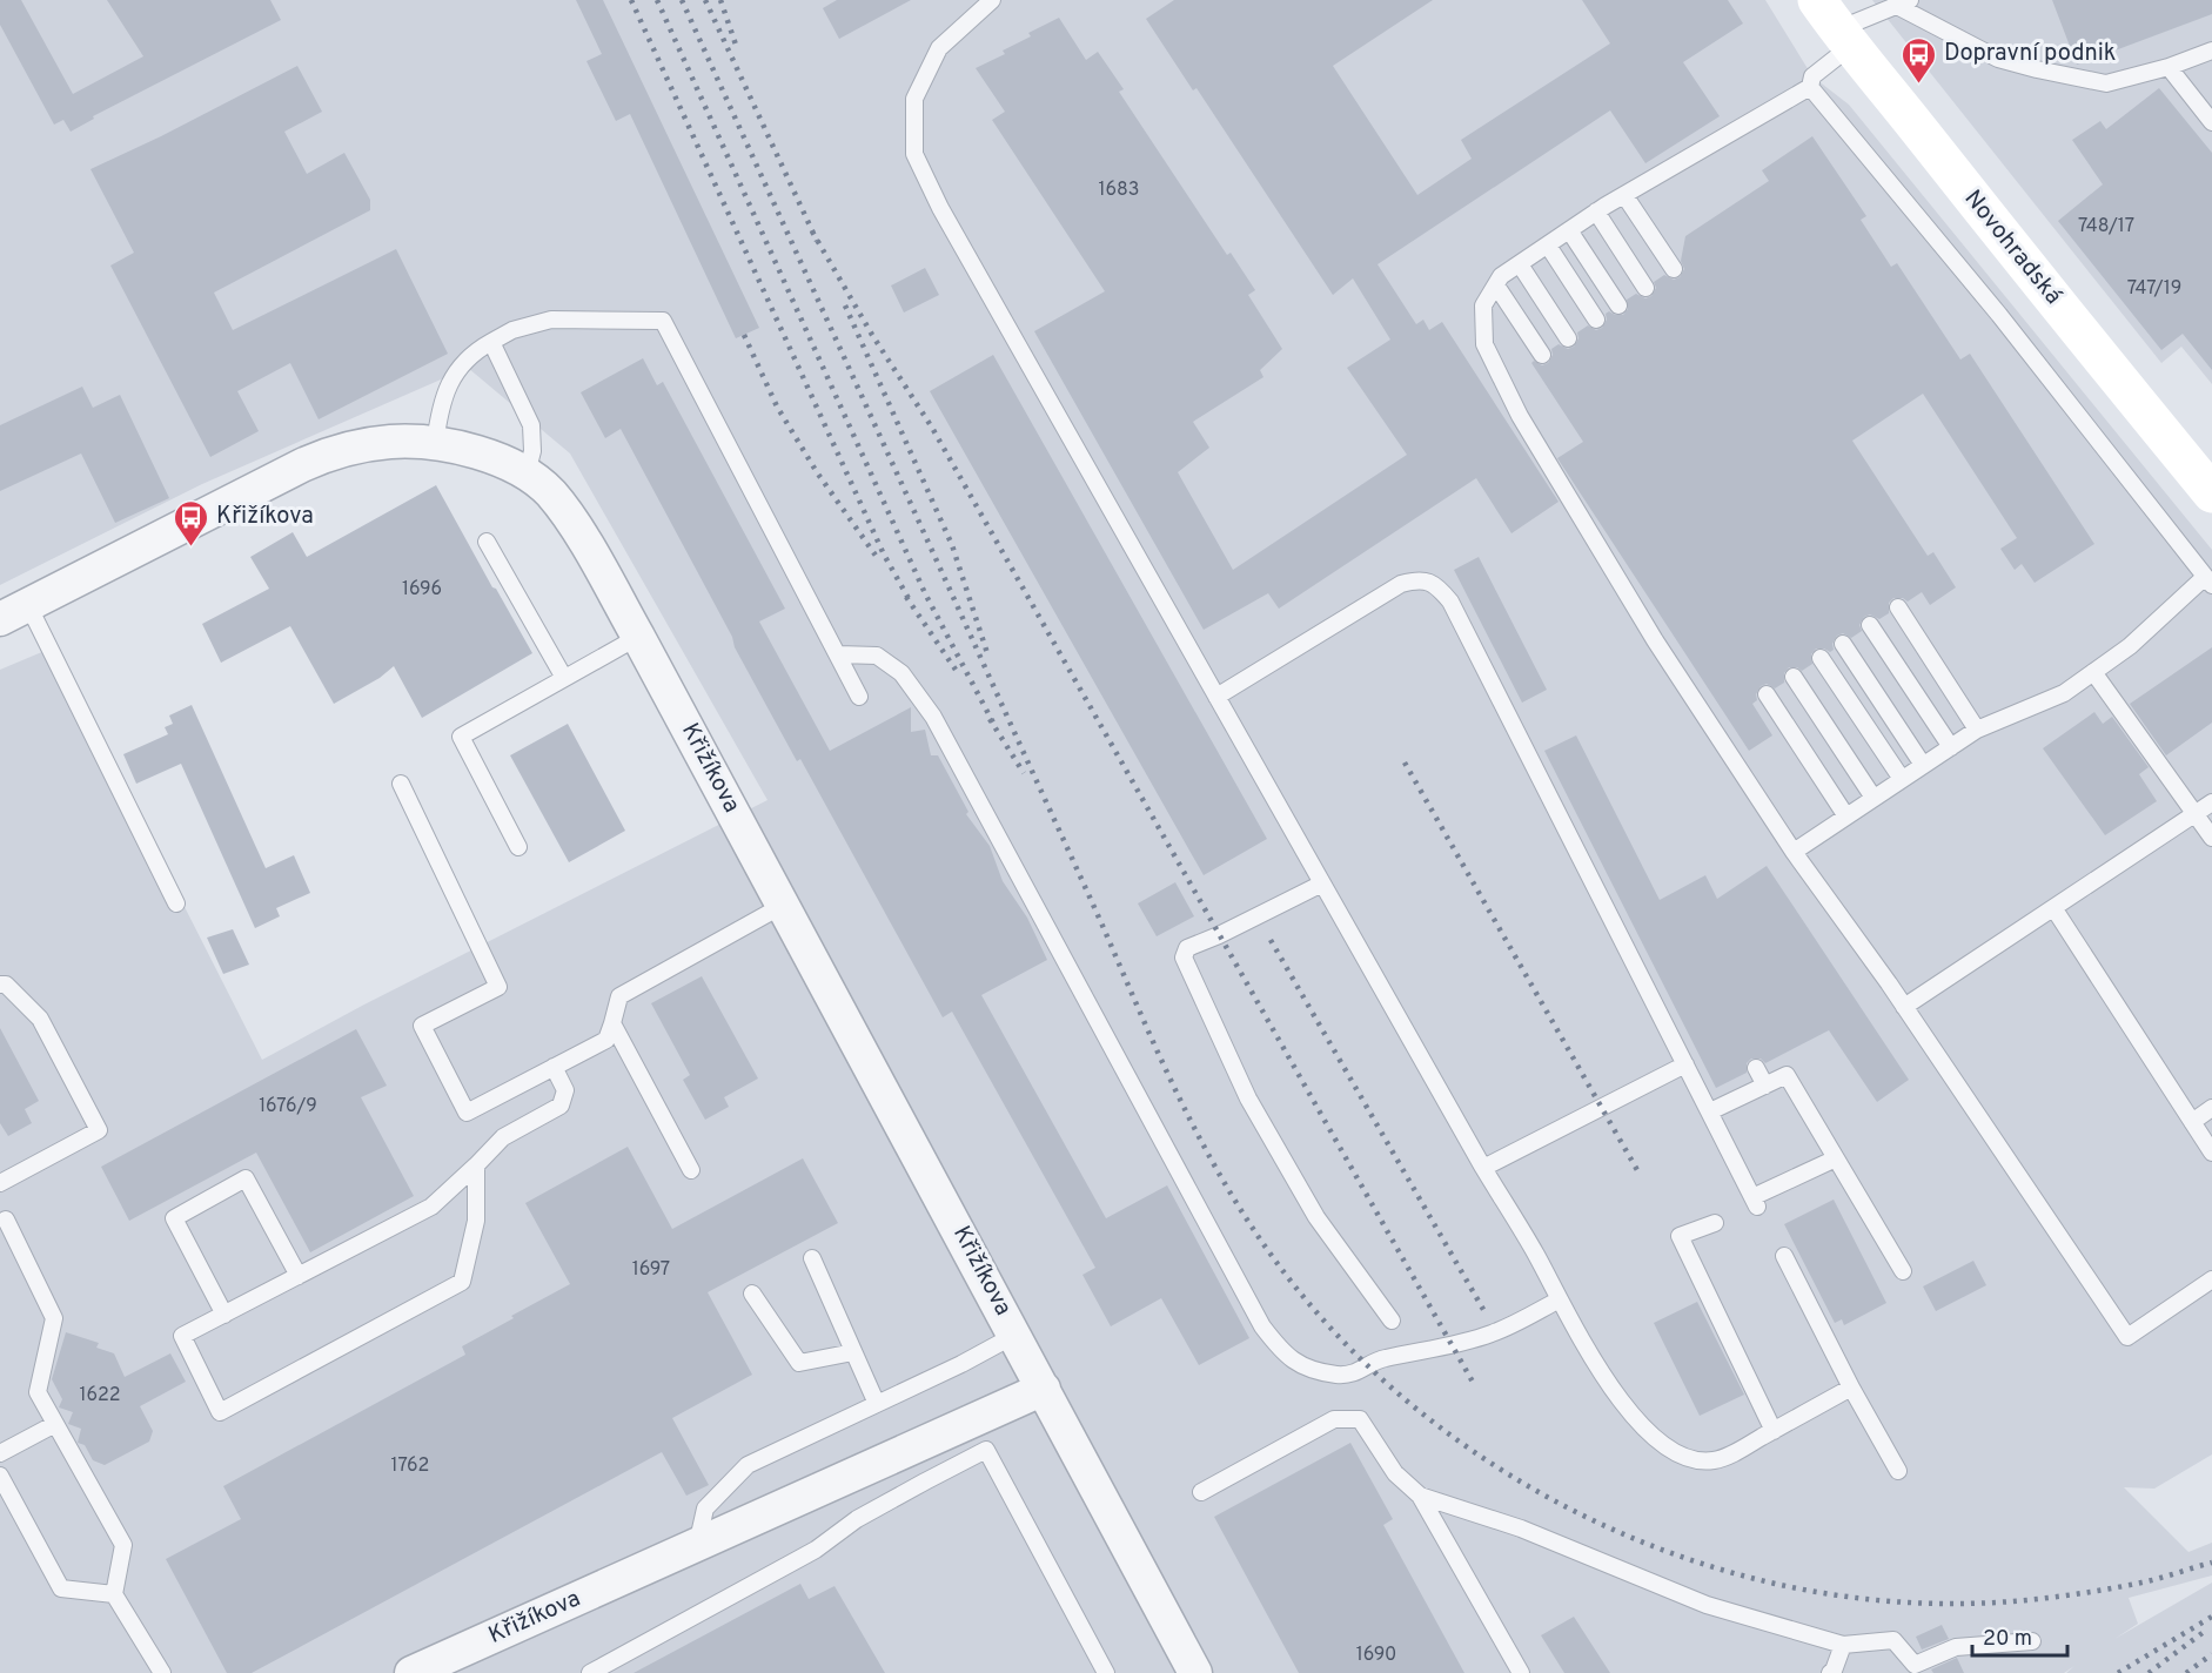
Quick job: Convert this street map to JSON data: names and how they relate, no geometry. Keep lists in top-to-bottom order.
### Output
{
  "streets": {
    "main road": ["Novohradská"],
    "street": ["Křižíkova"]
  },
  "places": {
    "bus stop": ["Dopravní podnik", "Křižíkova"]
  },
  "house_numbers": [
    "1683",
    "748/17",
    "747/19",
    "1696",
    "1676/9",
    "1697",
    "1622",
    "1762",
    "1690"
  ],
  "scale_bar": "20 m"
}
